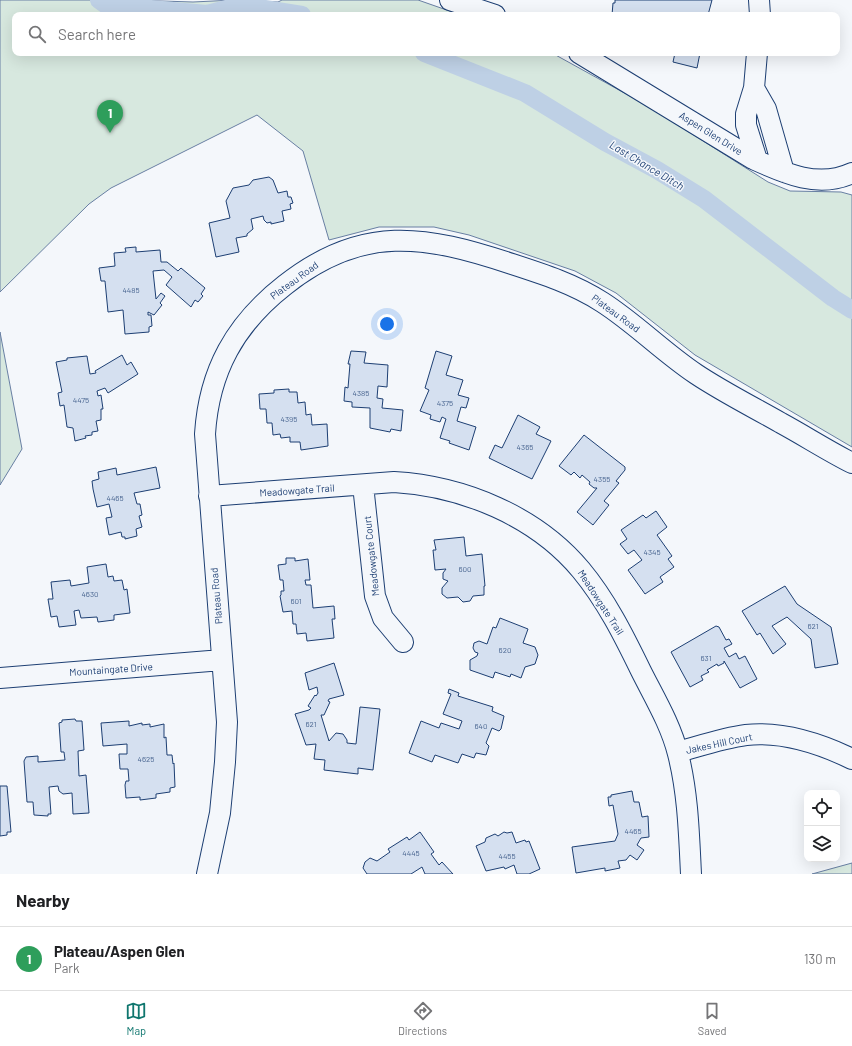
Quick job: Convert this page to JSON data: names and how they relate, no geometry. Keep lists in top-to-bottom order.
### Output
{
  "streets": {
    "street": [
      "Aspen Glen Drive",
      "Plateau Road",
      "Meadowgate Trail",
      "Meadowgate Court",
      "Mountaingate Drive",
      "Jakes Hill Court"
    ]
  },
  "crossings": [
    ["Plateau Road", "Meadowgate Trail"],
    ["Plateau Road", "Mountaingate Drive"],
    ["Meadowgate Trail", "Meadowgate Court"],
    ["Meadowgate Trail", "Jakes Hill Court"]
  ],
  "water": ["Last Chance Ditch"],
  "house_numbers": [
    "4485",
    "4385",
    "4475",
    "4375",
    "4395",
    "4365",
    "4355",
    "4465",
    "4345",
    "600",
    "4630",
    "601",
    "621",
    "620",
    "631",
    "621",
    "640",
    "4625",
    "4465",
    "4445",
    "4455"
  ],
  "page": {
    "search": "Search here",
    "pins": "1",
    "heading": "Nearby",
    "list": [
      {
        "mark": "1",
        "name": "Plateau/Aspen Glen",
        "note": "Park",
        "value": "130 m"
      }
    ],
    "nav": ["Map", "Directions", "Saved"]
  }
}
